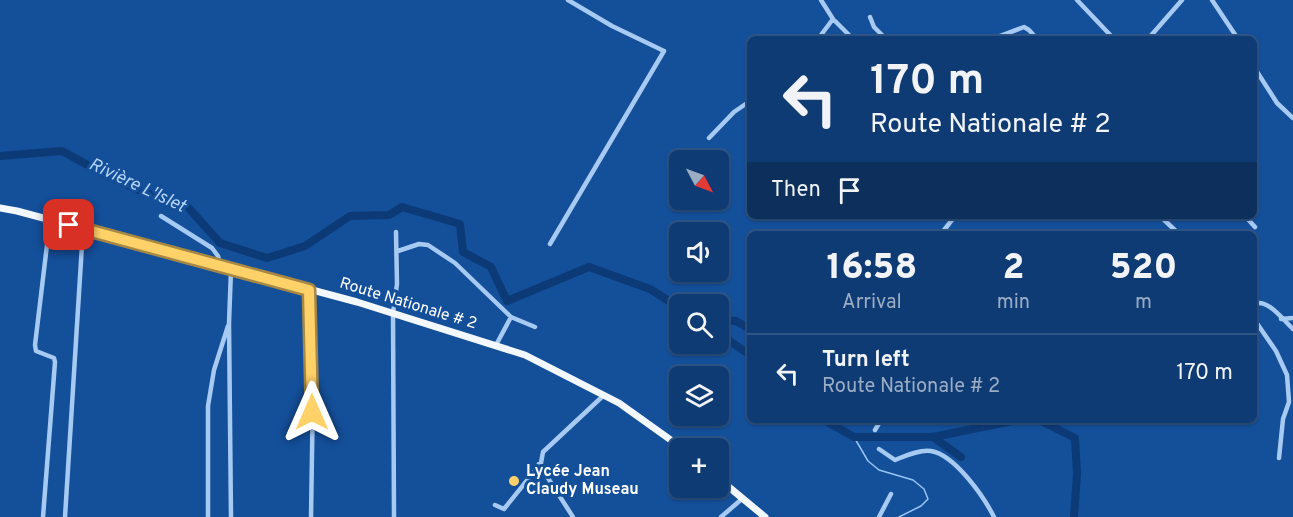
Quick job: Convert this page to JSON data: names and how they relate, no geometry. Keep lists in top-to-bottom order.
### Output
{
  "streets": {
    "main road": ["Route Nationale # 2"]
  },
  "water": ["Rivière L'Islet"],
  "places": ["Lycée Jean Claudy Museau"],
  "north": "bottom right",
  "page": {
    "turn": ["170 m", "Route Nationale # 2"],
    "map_buttons": "+",
    "then": "Then",
    "eta": [
      "16:58",
      "Arrival",
      "2",
      "min",
      "520",
      "m"
    ],
    "list": [
      {
        "name": "Turn left",
        "note": "Route Nationale # 2",
        "value": "170 m"
      }
    ]
  }
}
